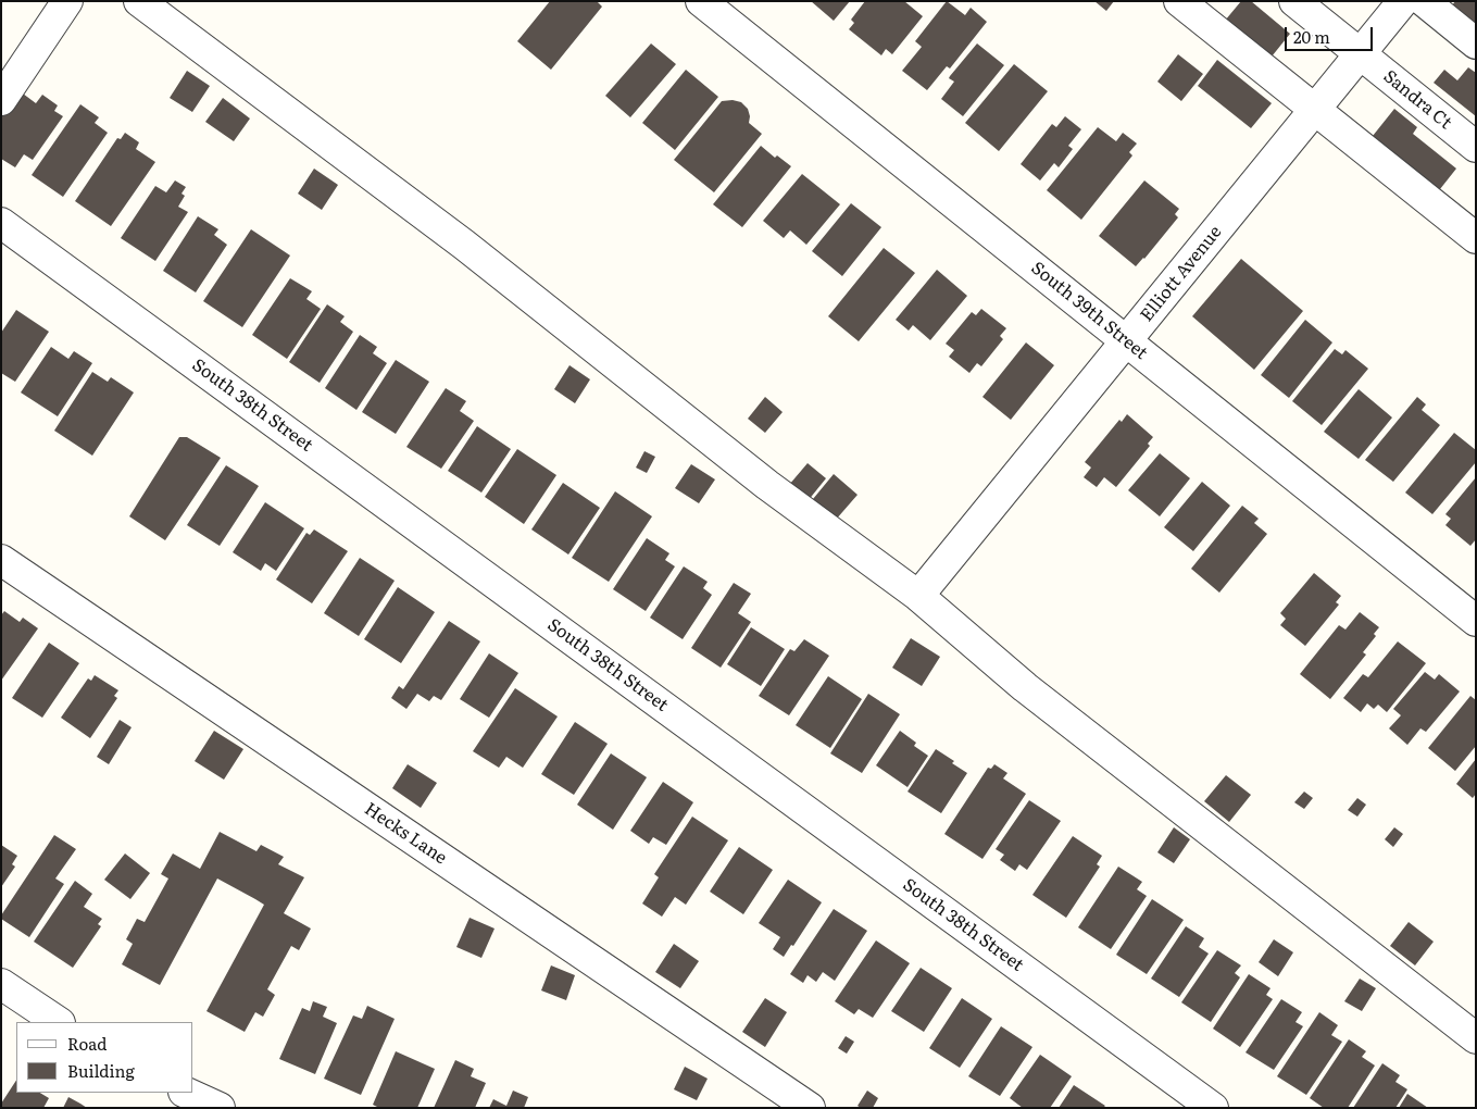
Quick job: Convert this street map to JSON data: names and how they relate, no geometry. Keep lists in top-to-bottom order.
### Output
{
  "streets": {
    "street": [
      "Sandra Ct",
      "Elliott Avenue",
      "South 39th Street",
      "South 38th Street",
      "Hecks Lane"
    ]
  },
  "crossings": [
    ["Sandra Ct", "Elliott Avenue"],
    ["Elliott Avenue", "South 39th Street"]
  ],
  "legend": ["Road", "Building"],
  "scale_bar": "20 m"
}
